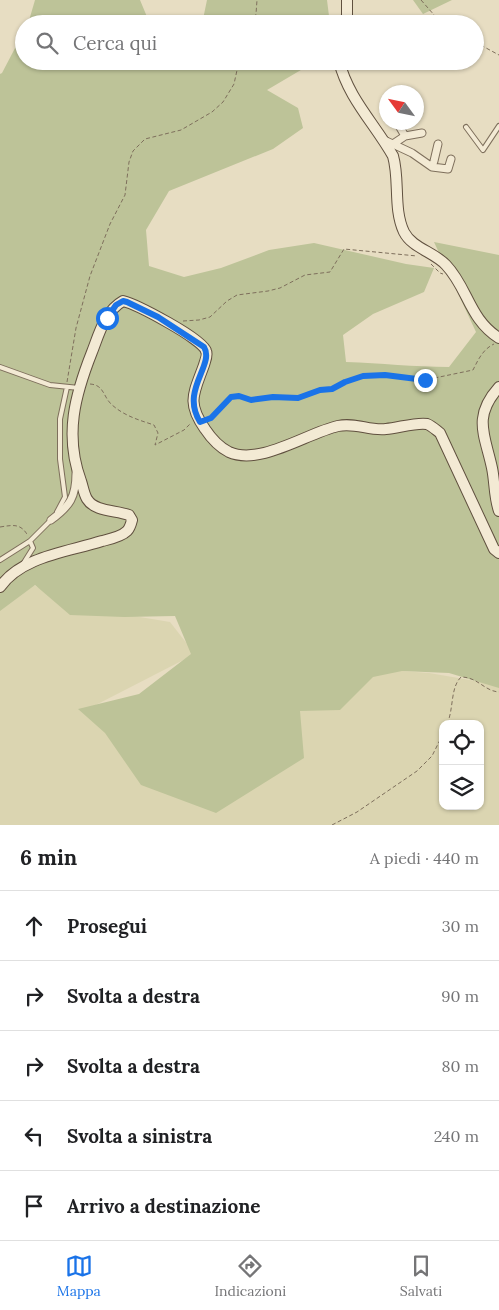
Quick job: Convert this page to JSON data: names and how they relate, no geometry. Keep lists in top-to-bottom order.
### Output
{
  "north": "top left",
  "page": {
    "search": "Cerca qui",
    "heading": ["6 min", "A piedi · 440 m"],
    "list": [
      ["Prosegui", "30 m"],
      ["Svolta a destra", "90 m"],
      ["Svolta a destra", "80 m"],
      ["Svolta a sinistra", "240 m"],
      "Arrivo a destinazione"
    ],
    "nav": ["Mappa", "Indicazioni", "Salvati"]
  }
}
